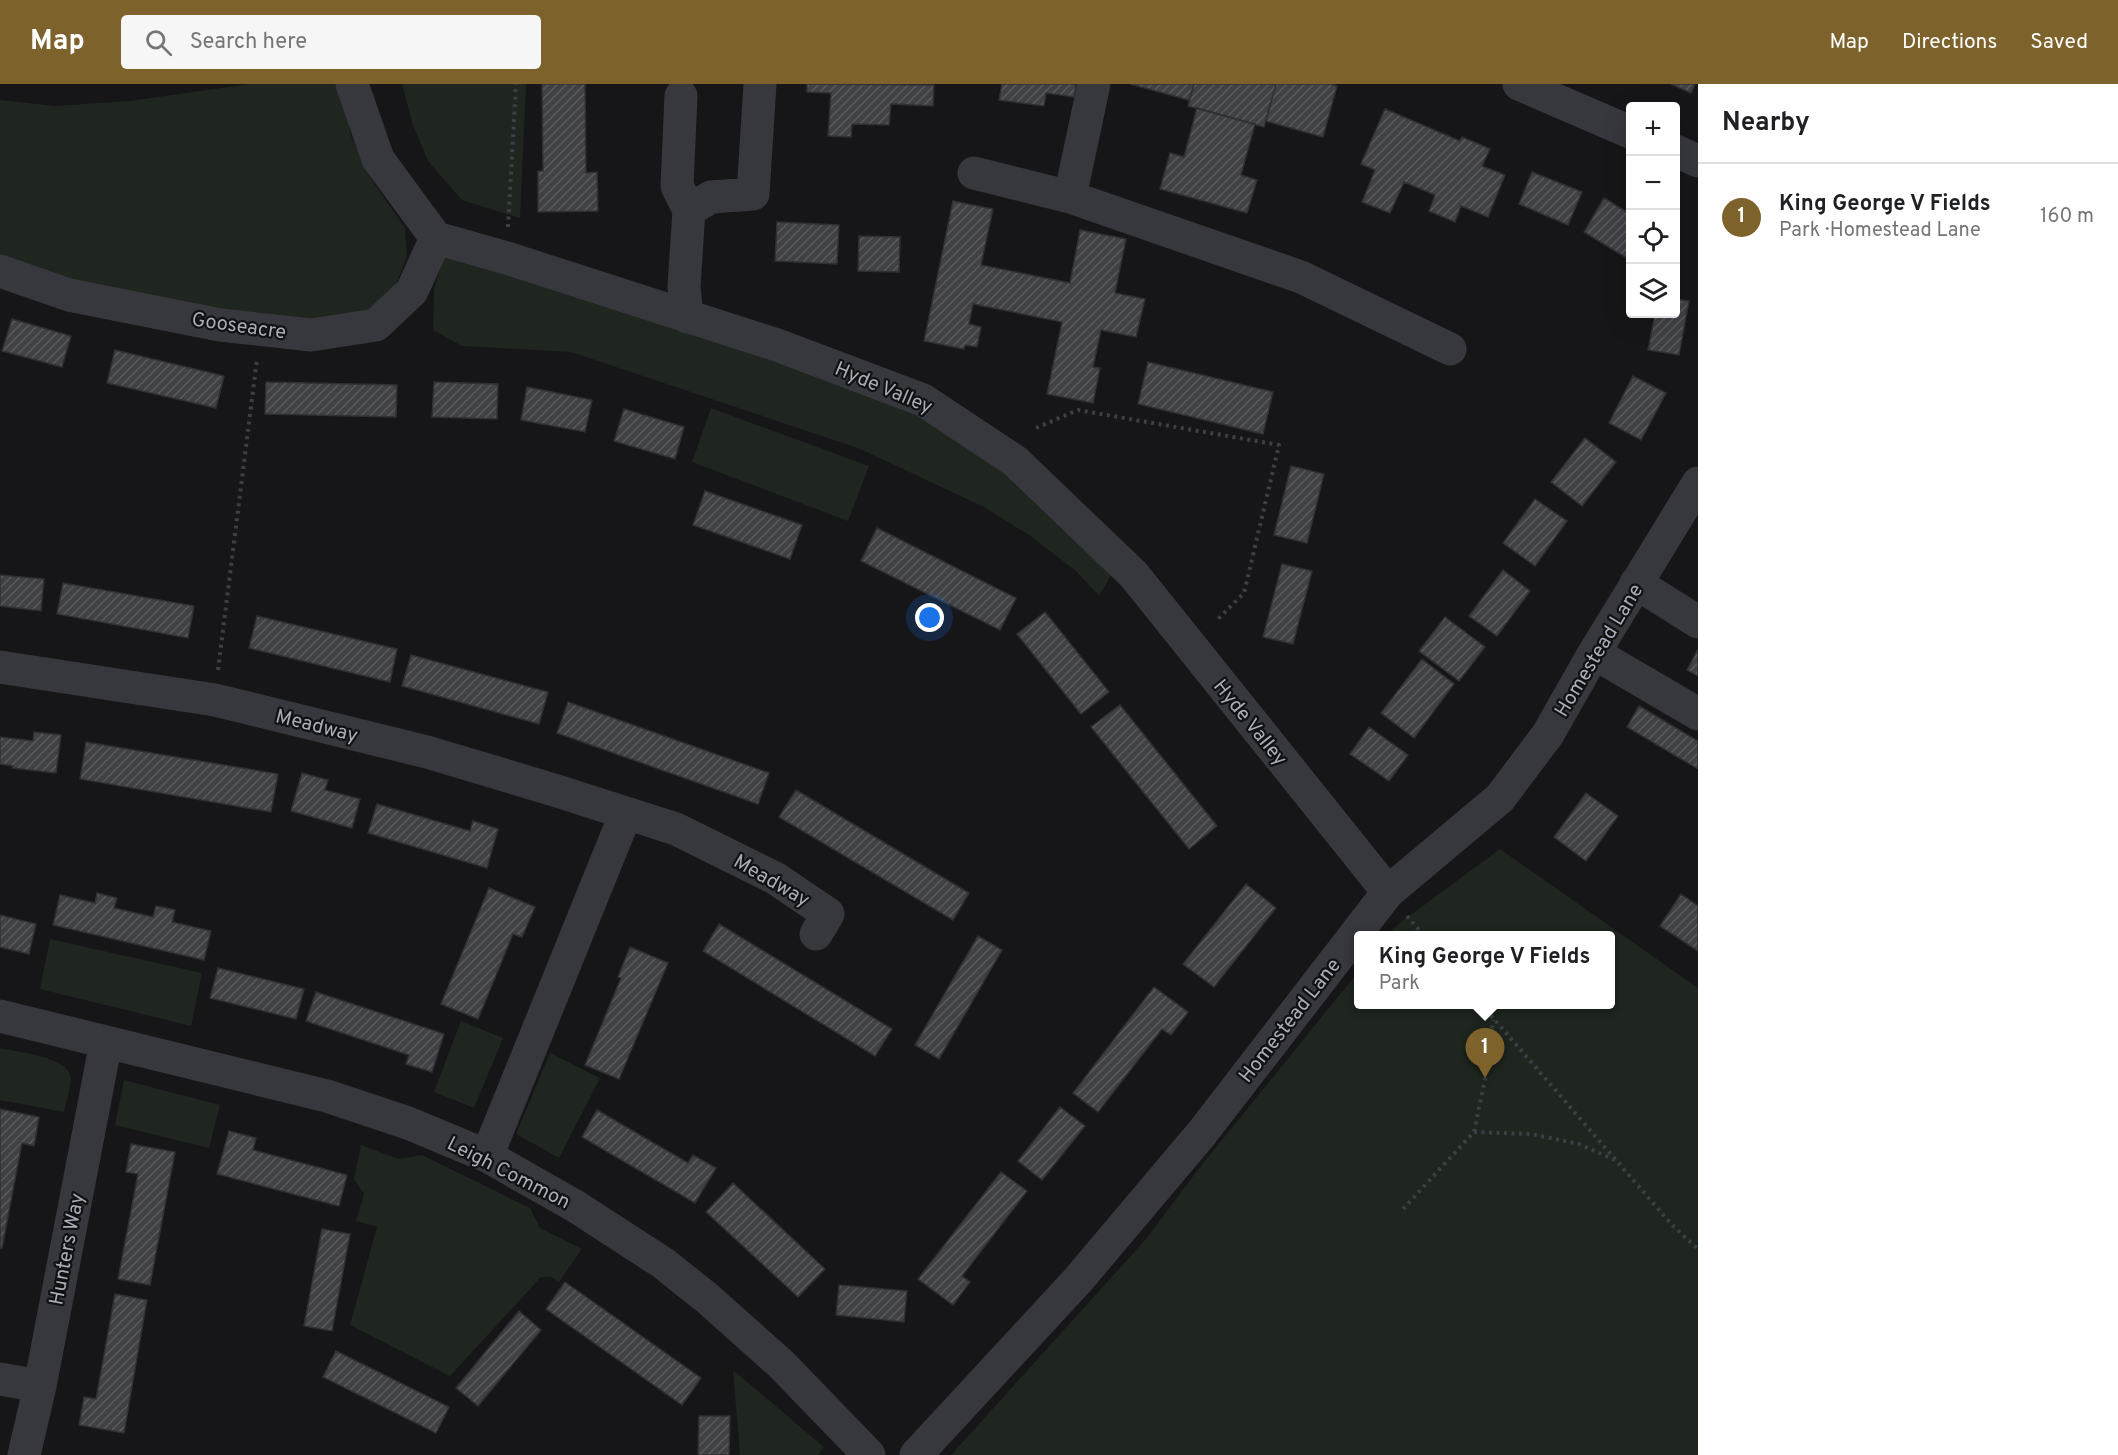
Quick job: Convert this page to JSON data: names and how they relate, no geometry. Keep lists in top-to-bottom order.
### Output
{
  "streets": {
    "street": [
      "Gooseacre",
      "Hyde Valley",
      "Homestead Lane",
      "Meadway",
      "Leigh Common",
      "Hunters Way"
    ]
  },
  "crossings": [
    ["Gooseacre", "Hyde Valley"],
    ["Hyde Valley", "Homestead Lane"],
    ["Leigh Common", "Hunters Way"]
  ],
  "page": {
    "header": "Map",
    "search": "Search here",
    "nav": ["Map", "Directions", "Saved"],
    "heading": "Nearby",
    "map_buttons": ["+", "−"],
    "list": [
      {
        "mark": "1",
        "name": "King George V Fields",
        "note": "Park · Homestead Lane",
        "value": "160 m"
      }
    ],
    "popup": ["King George V Fields", "Park"],
    "pins": "1"
  }
}
